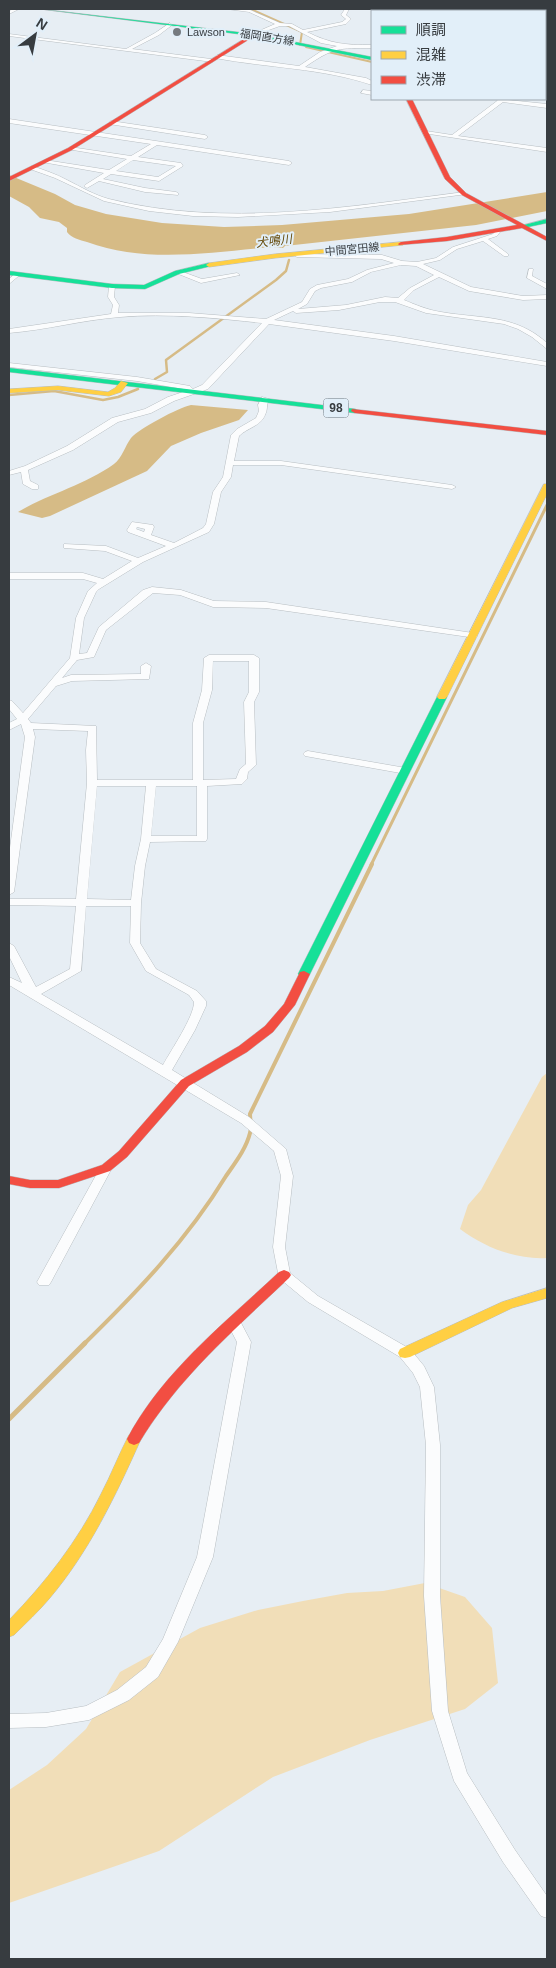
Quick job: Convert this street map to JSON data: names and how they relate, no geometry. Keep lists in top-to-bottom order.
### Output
{
  "streets": {
    "main road": ["福岡直方線", "中間宮田線", "98"]
  },
  "water": ["犬鳴川"],
  "places": ["Lawson"],
  "legend": ["順調", "混雑", "渋滞"],
  "north": "top right"
}
